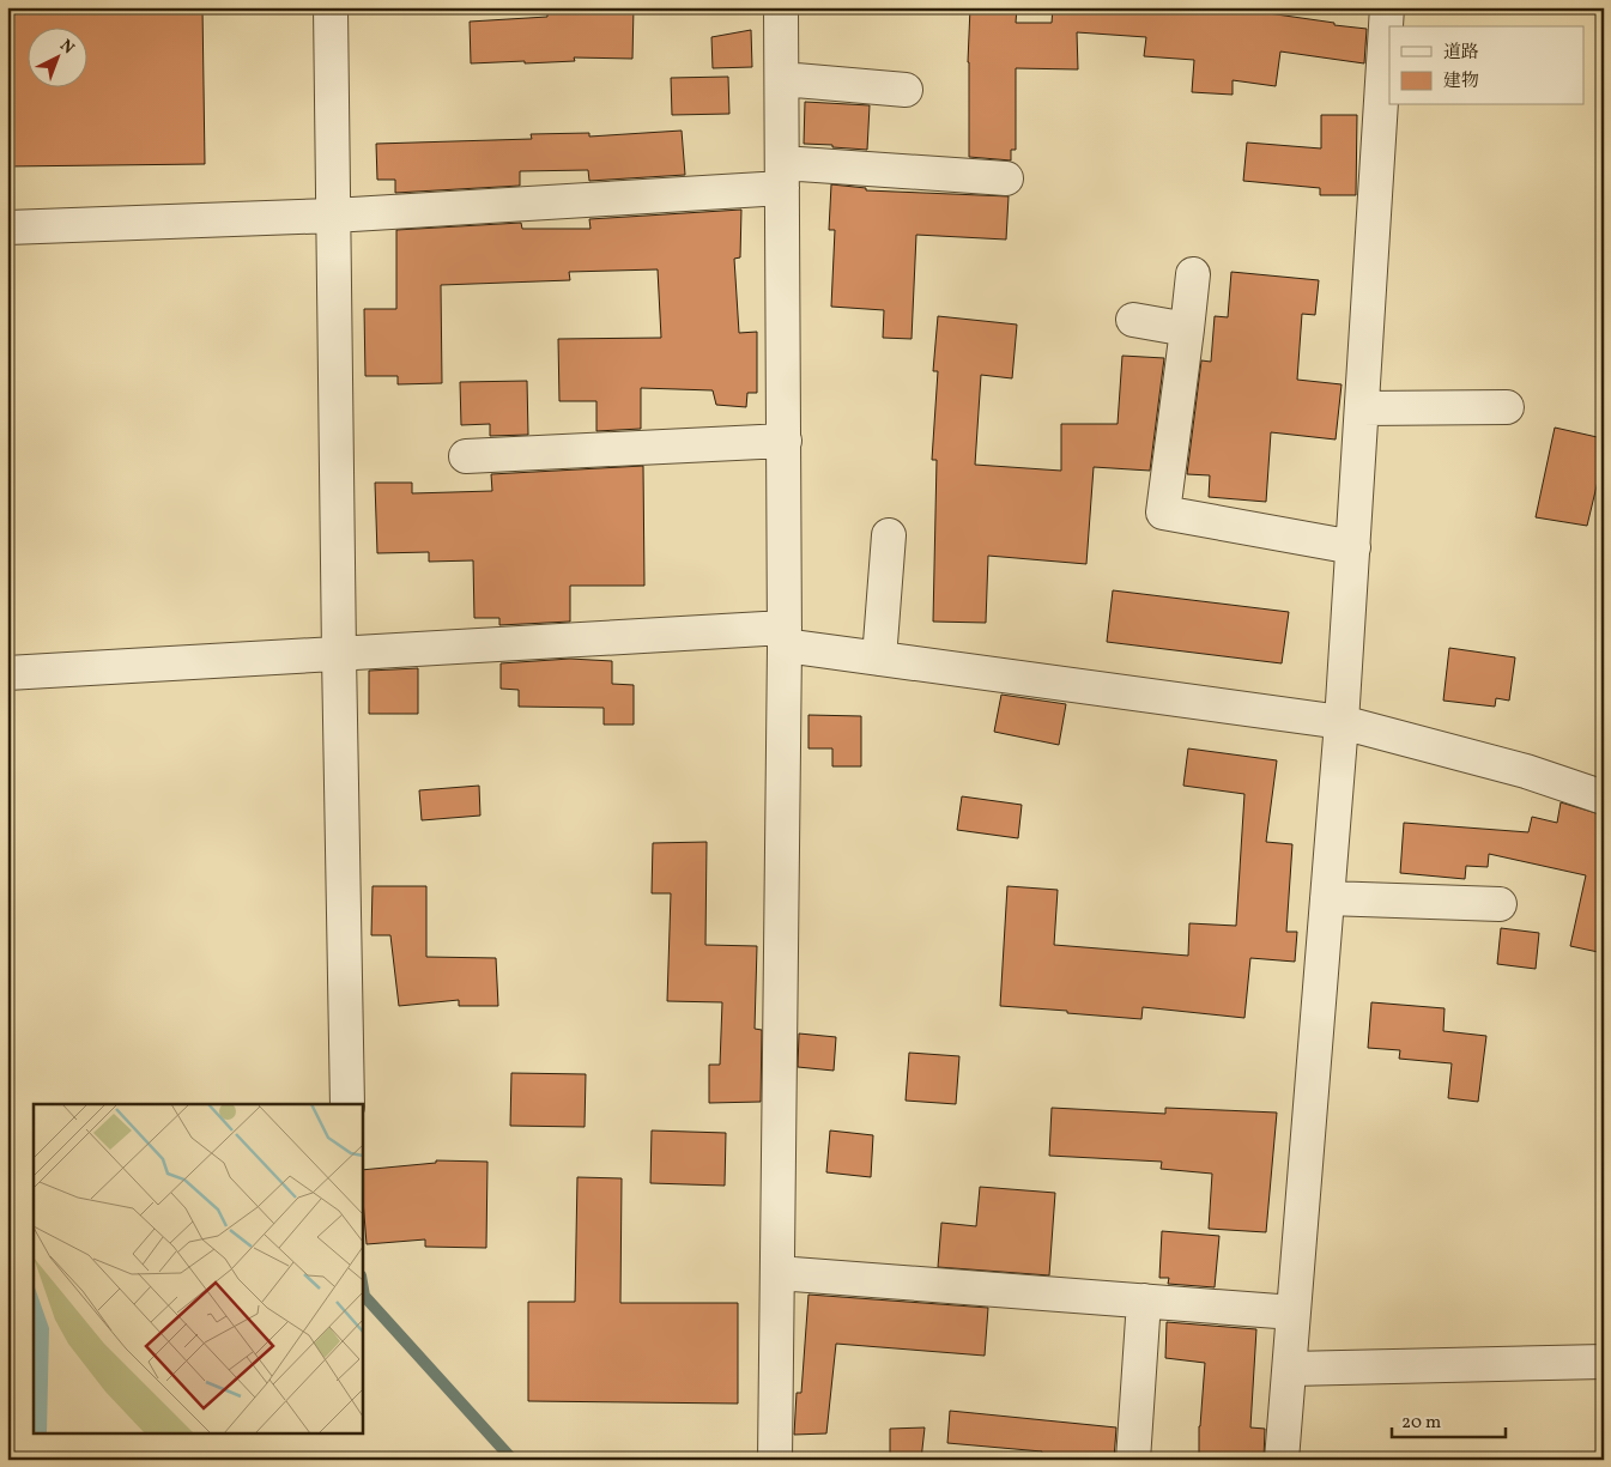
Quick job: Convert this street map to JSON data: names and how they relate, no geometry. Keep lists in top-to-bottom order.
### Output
{
  "legend": ["道路", "建物"],
  "scale_bar": "20 m",
  "north": "top right"
}
